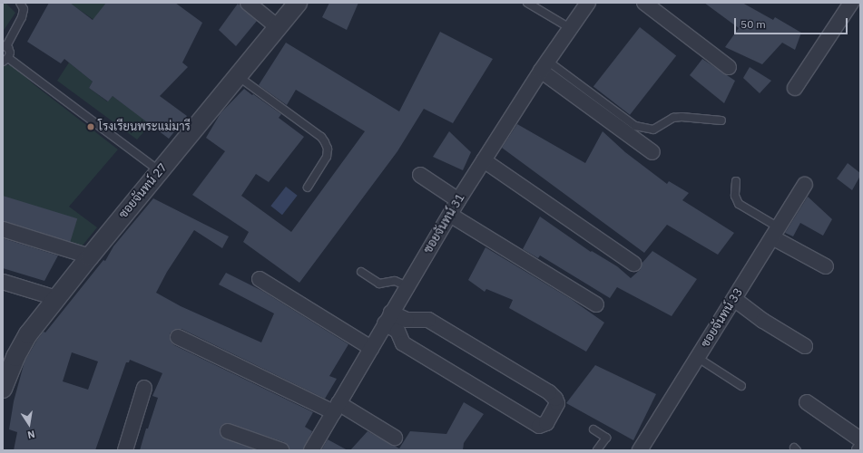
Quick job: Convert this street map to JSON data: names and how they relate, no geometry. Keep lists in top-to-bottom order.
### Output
{
  "streets": {
    "street": ["ซอยจันทน์ 27", "ซอยจันทน์ 31", "ซอยจันทน์ 33"]
  },
  "places": ["โรงเรียนพระแม่มารี"],
  "scale_bar": "50 m",
  "north": "bottom"
}
